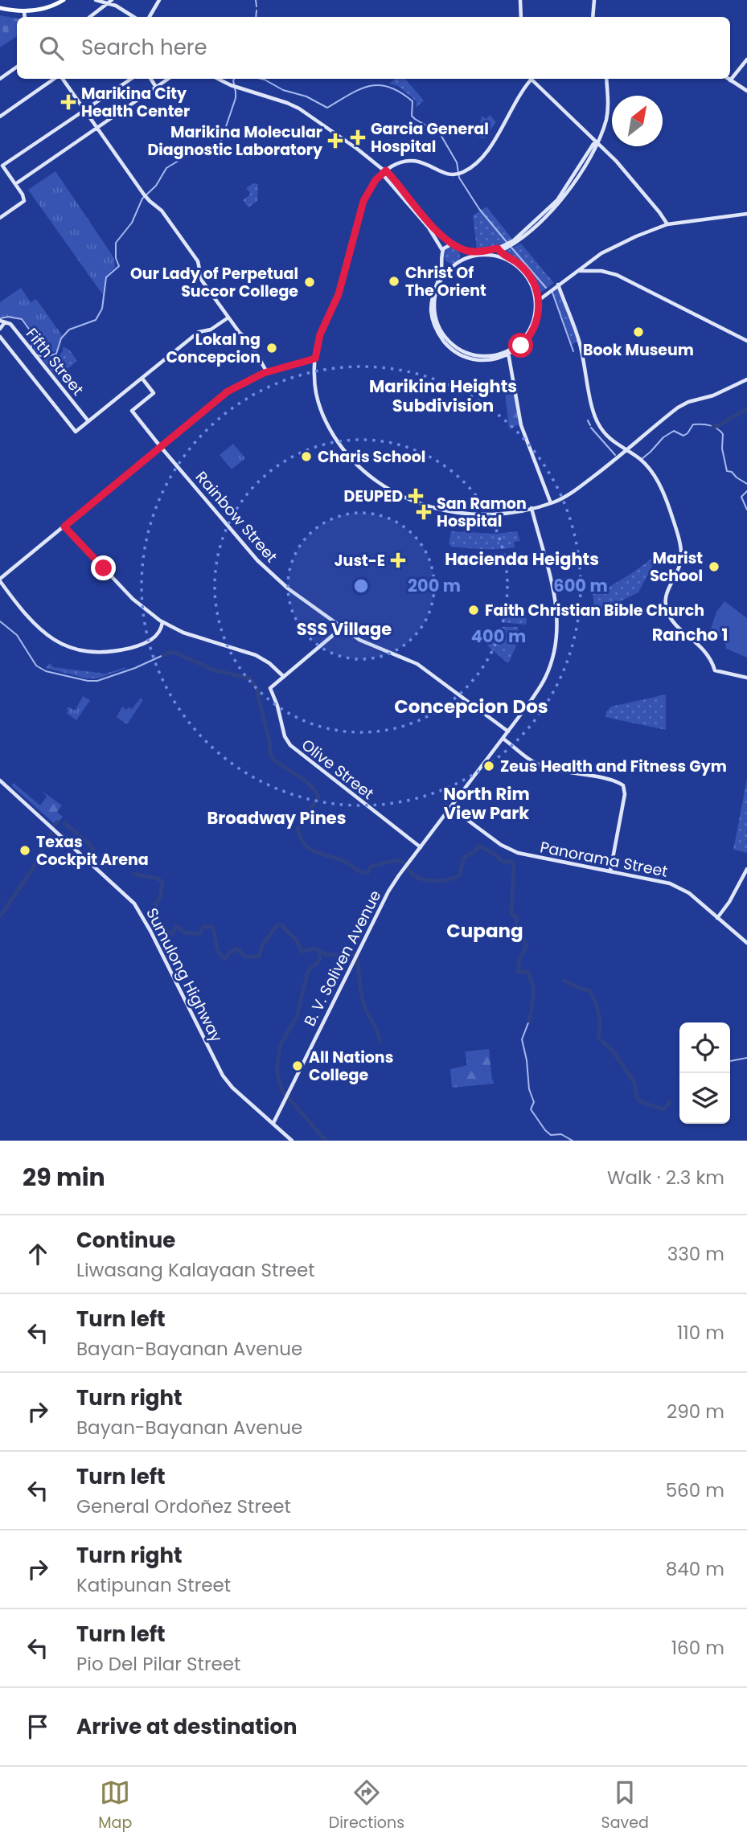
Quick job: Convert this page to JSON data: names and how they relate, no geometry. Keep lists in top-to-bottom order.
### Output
{
  "streets": {
    "street": [
      "Fifth Street",
      "Rainbow Street",
      "Olive Street",
      "Panorama Street",
      "B. V. Soliven Avenue",
      "Sumulong Highway"
    ]
  },
  "crossings": [
    ["Rainbow Street", "B. V. Soliven Avenue"],
    ["Olive Street", "B. V. Soliven Avenue"],
    ["Panorama Street", "B. V. Soliven Avenue"],
    ["B. V. Soliven Avenue", "Sumulong Highway"]
  ],
  "districts": [
    "Marikina Heights Subdivision",
    "Hacienda Heights",
    "SSS Village",
    "Rancho 1",
    "Concepcion Dos",
    "North Rim View Park",
    "Broadway Pines",
    "Cupang"
  ],
  "places": {
    "health": [
      "Marikina City Health Center",
      "Garcia General Hospital",
      "Marikina Molecular Diagnostic Laboratory",
      "DEUPED",
      "San Ramon Hospital",
      "Just-E"
    ],
    "other": [
      "Christ Of The Orient",
      "Our Lady of Perpetual Succor College",
      "Book Museum",
      "Lokal ng Concepcion",
      "Charis School",
      "Marist School",
      "Faith Christian Bible Church",
      "Zeus Health and Fitness Gym",
      "Texas Cockpit Arena",
      "All Nations College"
    ]
  },
  "north": "top right",
  "page": {
    "search": "Search here",
    "heading": ["29 min", "Walk · 2.3 km"],
    "list": [
      ["Continue", "Liwasang Kalayaan Street", "330 m"],
      ["Turn left", "Bayan-Bayanan Avenue", "110 m"],
      ["Turn right", "Bayan-Bayanan Avenue", "290 m"],
      ["Turn left", "General Ordoñez Street", "560 m"],
      ["Turn right", "Katipunan Street", "840 m"],
      ["Turn left", "Pio Del Pilar Street", "160 m"],
      "Arrive at destination"
    ],
    "nav": ["Map", "Directions", "Saved"]
  },
  "rings": ["200 m", "600 m", "400 m"]
}
